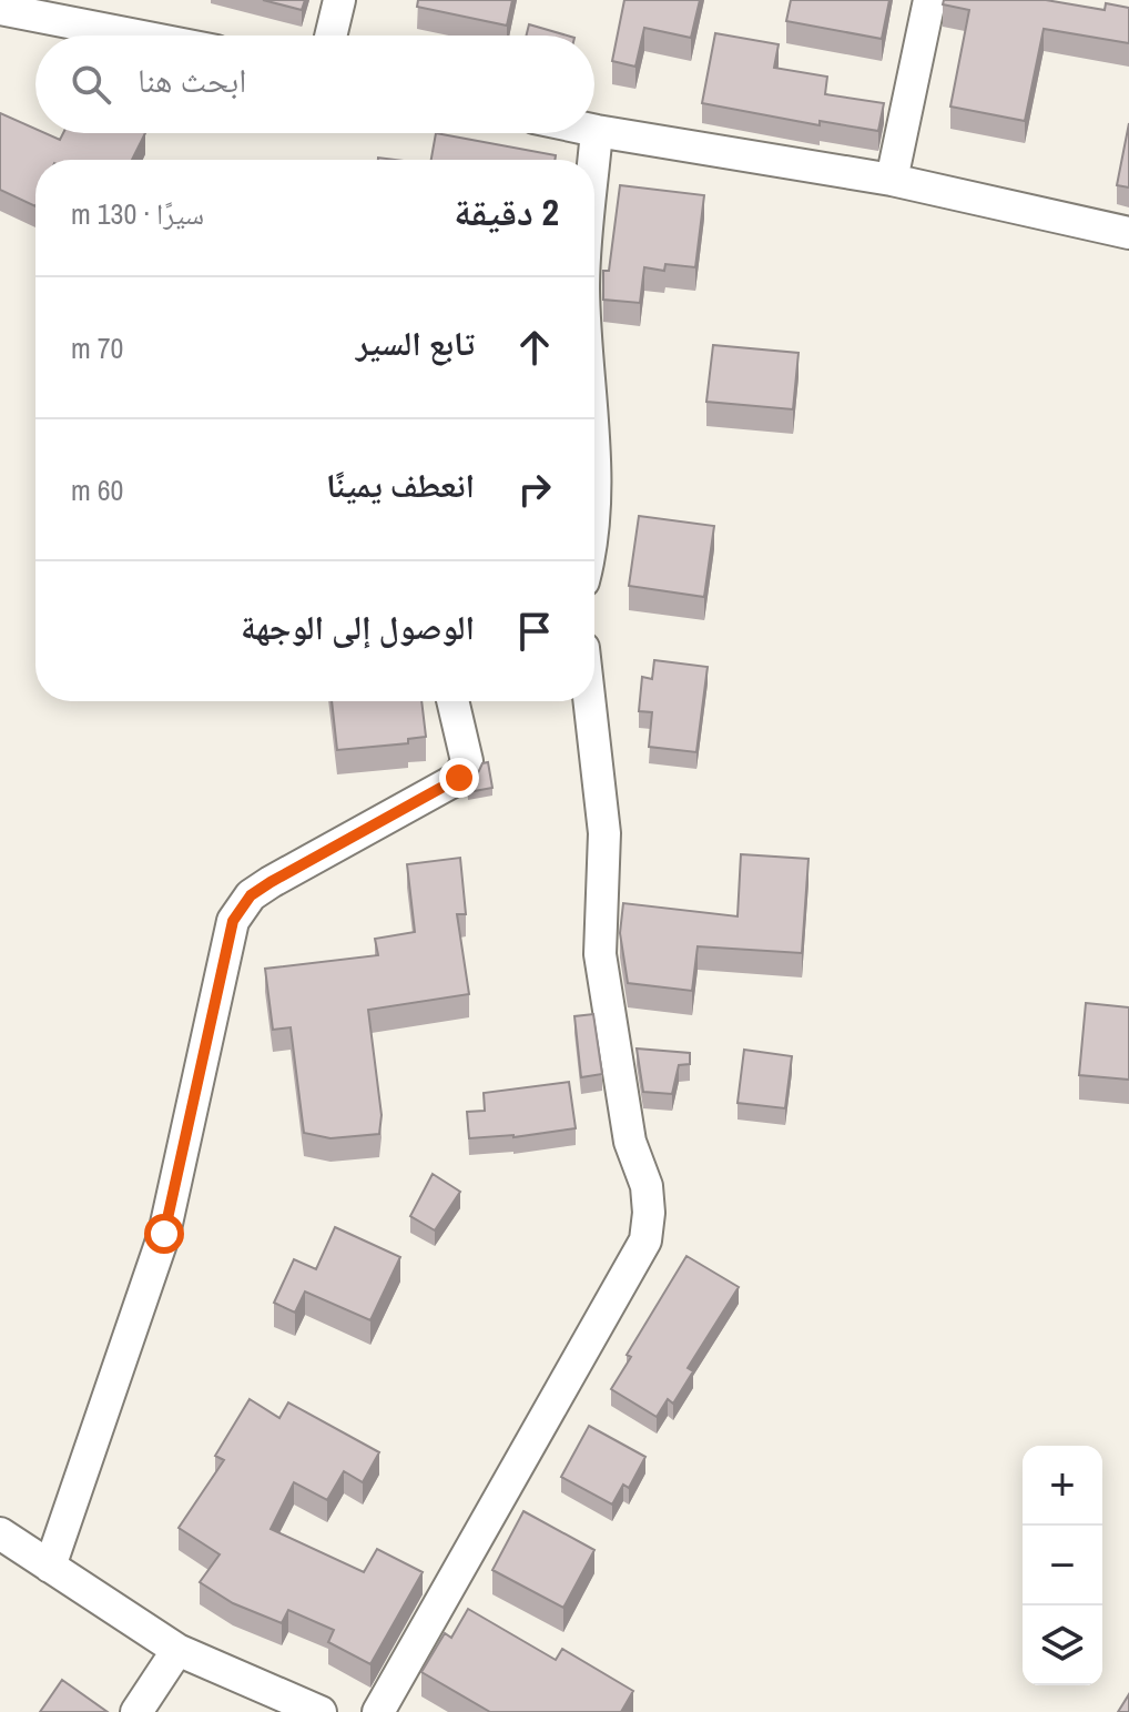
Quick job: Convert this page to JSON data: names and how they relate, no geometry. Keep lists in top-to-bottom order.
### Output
{
  "page": {
    "search": "ابحث هنا",
    "heading": ["2 دقيقة", "سيرًا · 130 m"],
    "list": [
      ["تابع السير", "70 m"],
      ["انعطف يمينًا", "60 m"],
      "الوصول إلى الوجهة"
    ],
    "map_buttons": ["+", "−"]
  }
}
